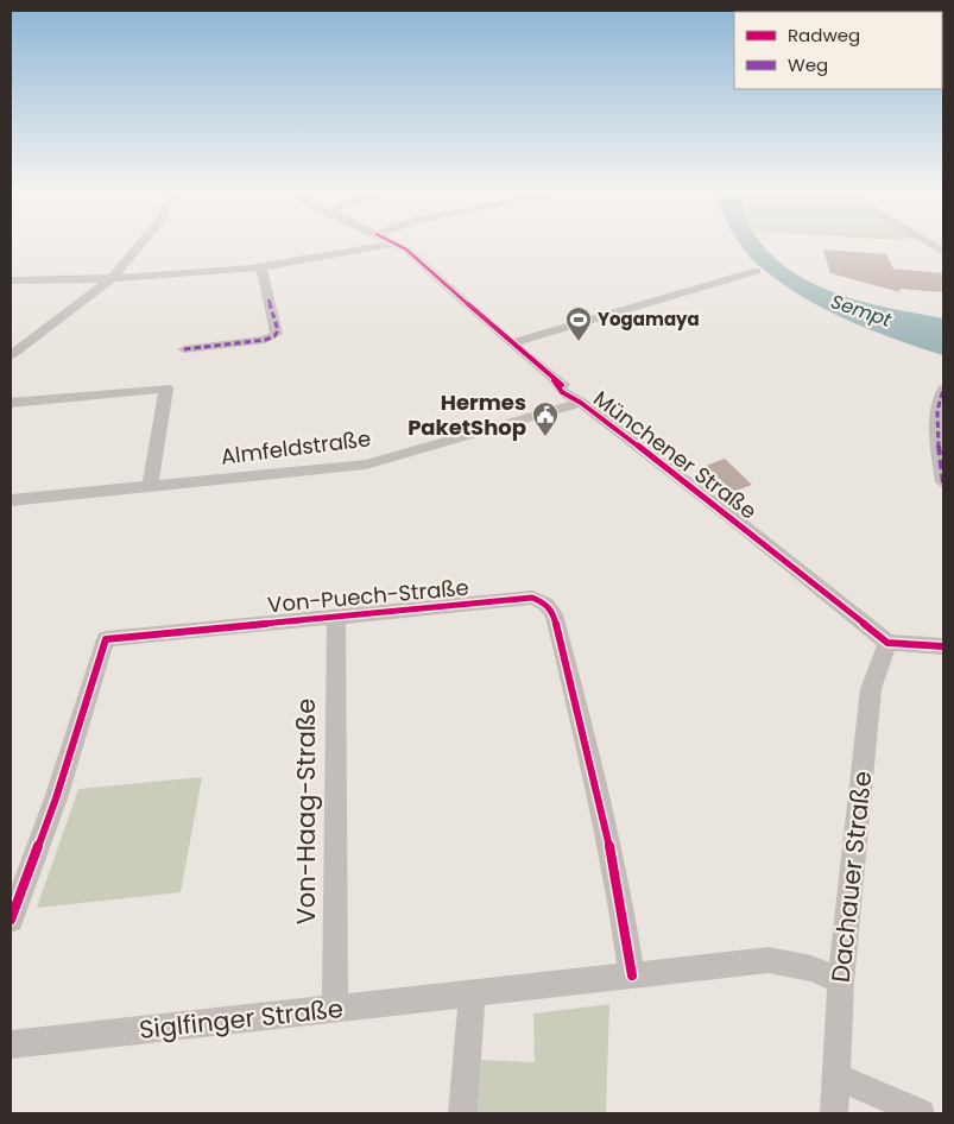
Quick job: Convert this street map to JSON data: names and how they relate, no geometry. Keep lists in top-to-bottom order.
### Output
{
  "streets": {
    "street": [
      "Almfeldstraße",
      "Münchener Straße",
      "Von-Puech-Straße",
      "Von-Haag-Straße",
      "Dachauer Straße",
      "Siglfinger Straße"
    ]
  },
  "crossings": [
    ["Almfeldstraße", "Münchener Straße"],
    ["Münchener Straße", "Dachauer Straße"],
    ["Von-Puech-Straße", "Von-Haag-Straße"],
    ["Von-Puech-Straße", "Siglfinger Straße"],
    ["Von-Haag-Straße", "Siglfinger Straße"],
    ["Dachauer Straße", "Siglfinger Straße"]
  ],
  "water": ["Sempt"],
  "places": {
    "sports": ["Yogamaya"],
    "public building": ["Hermes PaketShop"]
  },
  "legend": ["Radweg", "Weg"]
}
